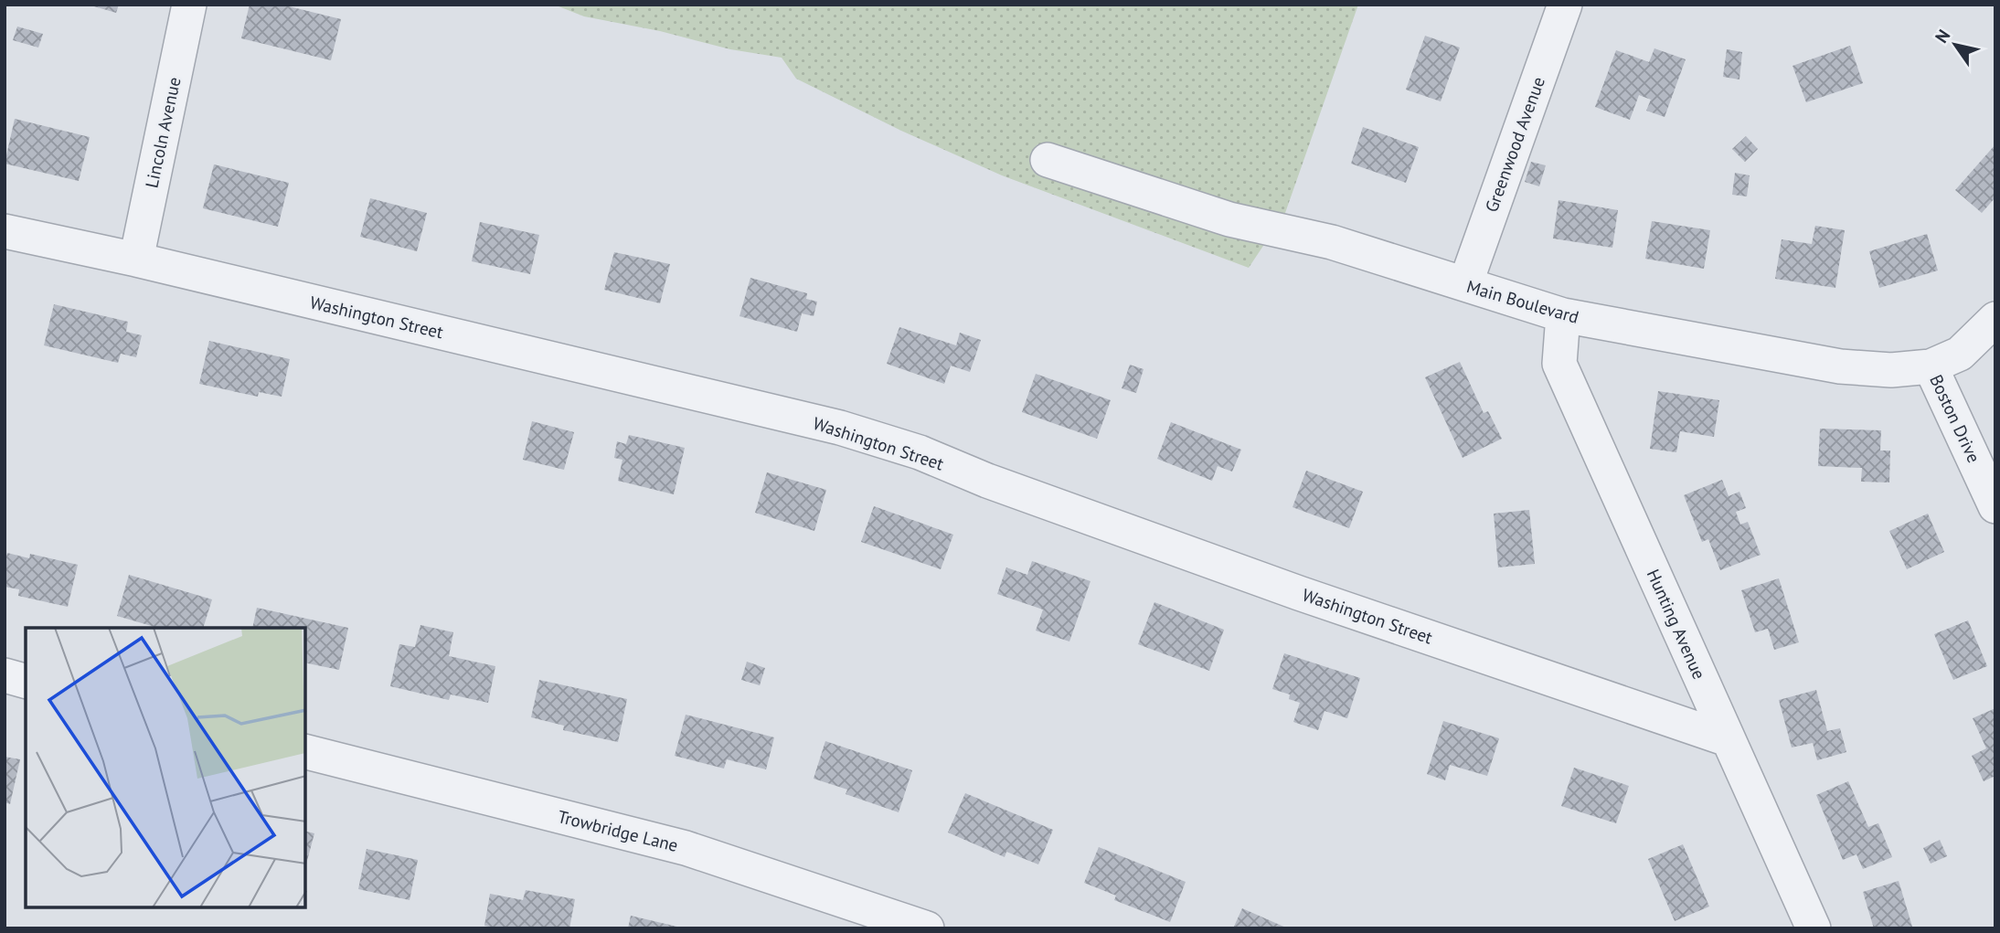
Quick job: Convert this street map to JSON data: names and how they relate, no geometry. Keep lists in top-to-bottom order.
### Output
{
  "streets": {
    "street": [
      "Lincoln Avenue",
      "Greenwood Avenue",
      "Main Boulevard",
      "Washington Street",
      "Boston Drive",
      "Hunting Avenue",
      "Trowbridge Lane"
    ]
  },
  "crossings": [
    ["Lincoln Avenue", "Washington Street"],
    ["Greenwood Avenue", "Main Boulevard"],
    ["Main Boulevard", "Boston Drive"],
    ["Main Boulevard", "Hunting Avenue"],
    ["Washington Street", "Hunting Avenue"]
  ],
  "north": "top left"
}
